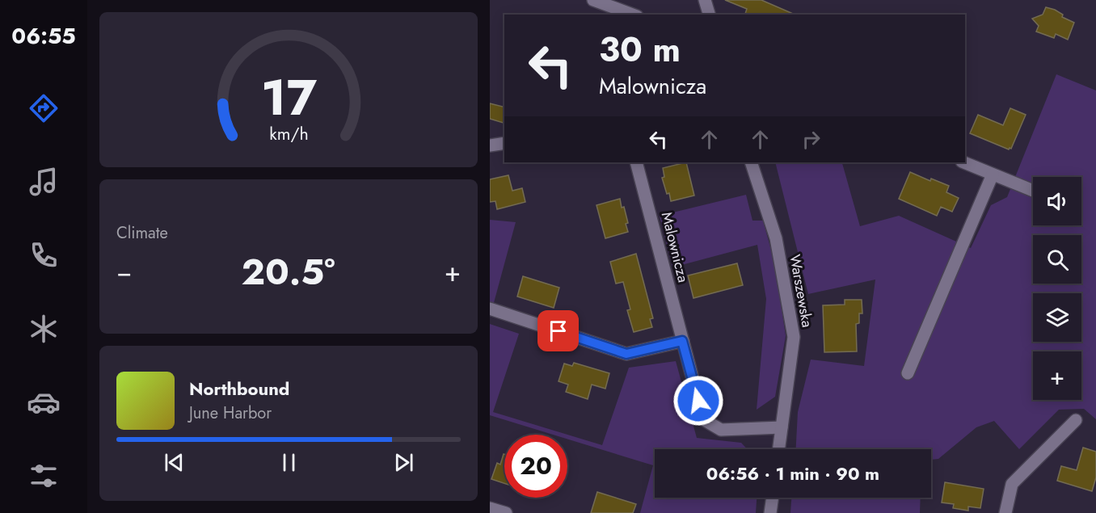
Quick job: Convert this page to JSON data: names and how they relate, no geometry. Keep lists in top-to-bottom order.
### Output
{
  "streets": {
    "street": ["Malownicza", "Warszewska"]
  },
  "crossings": [
    ["Malownicza", "Warszewska"]
  ],
  "page": {
    "tabs": "06:55",
    "turn": ["30 m", "Malownicza"],
    "map_buttons": "+",
    "tile": "Climate",
    "heat": ["−", "20.5°", "+"],
    "song": ["Northbound", "June Harbor"],
    "limit": "20",
    "trip": "06:56 · 1 min · 90 m",
    "gauge": ["17", "km/h"]
  }
}
